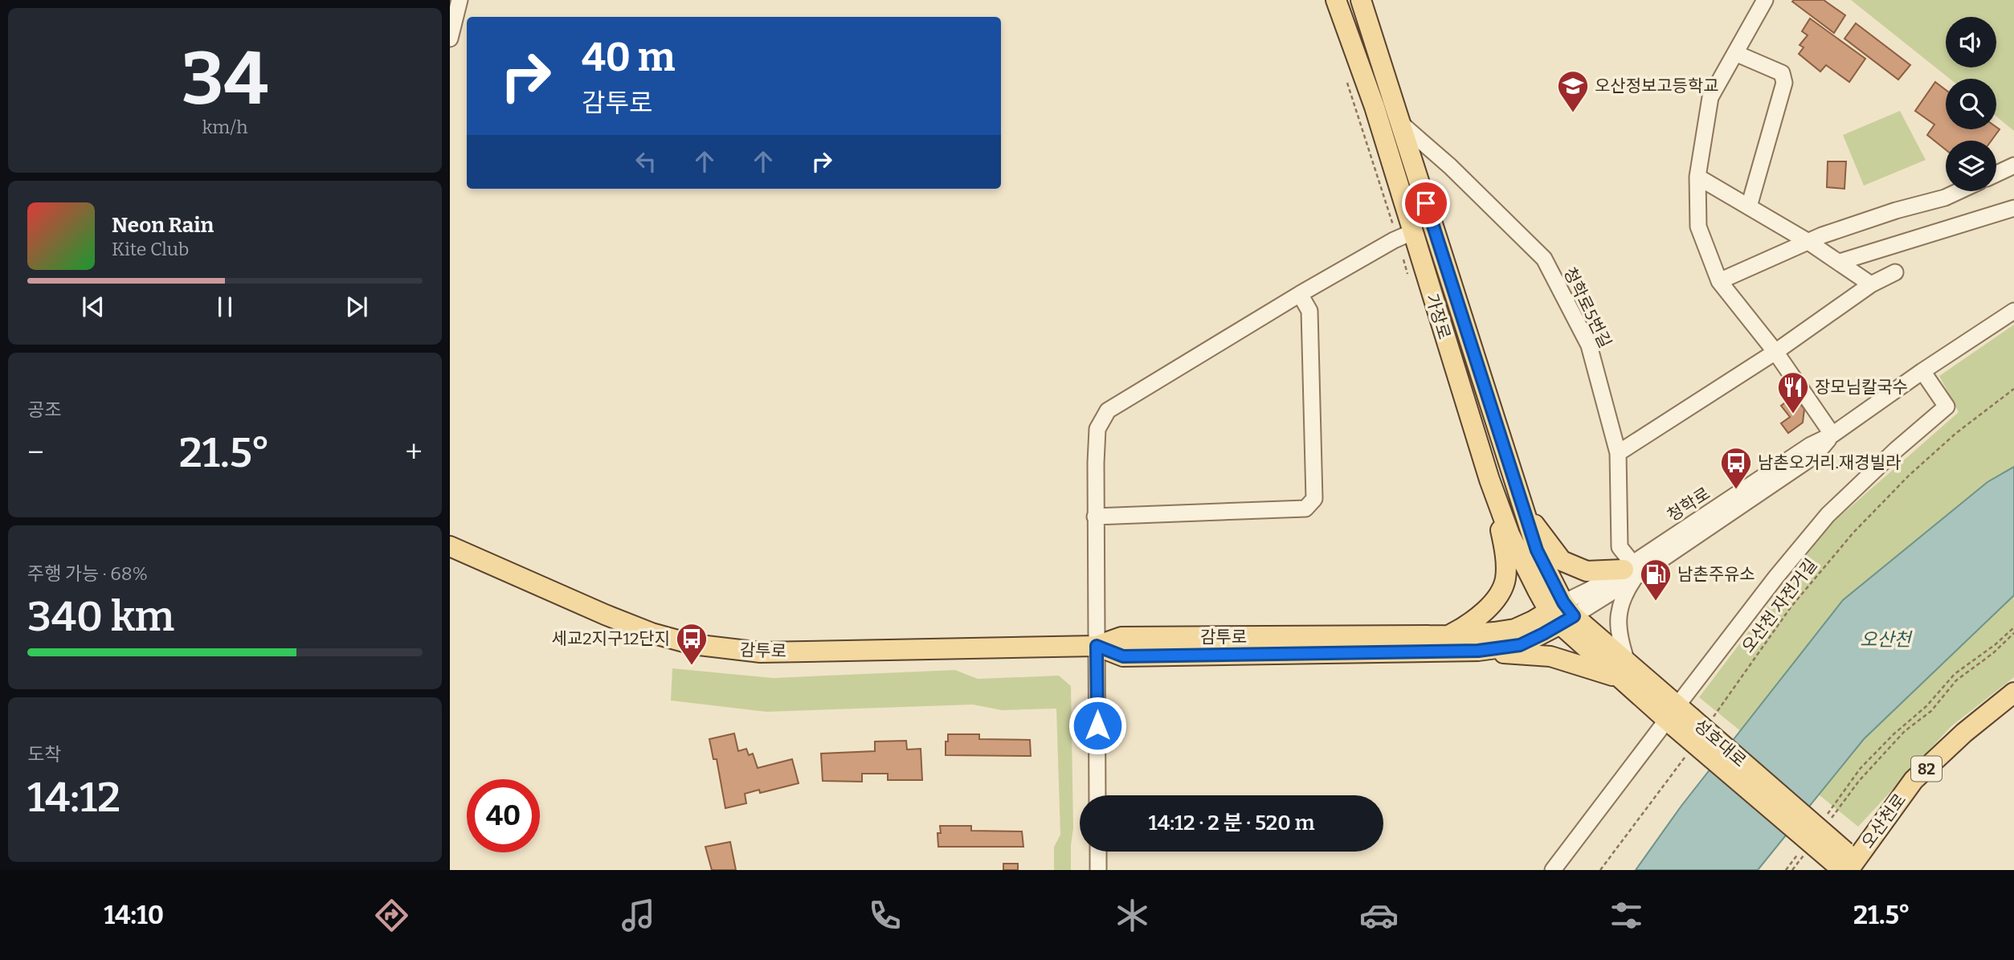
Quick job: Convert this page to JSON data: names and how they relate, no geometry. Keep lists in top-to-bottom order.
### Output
{
  "streets": {
    "main road": [
      "가장로",
      "감투로",
      "성호대로",
      "82",
      "오산천로"
    ],
    "street": ["청학로5번길", "청학로"],
    "path": ["오산천 자전거길"]
  },
  "crossings": [
    ["청학로5번길", "가장로"],
    ["청학로5번길", "청학로"],
    ["가장로", "청학로"],
    ["가장로", "감투로"],
    ["가장로", "성호대로"],
    ["청학로", "감투로"],
    ["청학로", "성호대로"],
    ["감투로", "성호대로"],
    ["성호대로", "오산천로"]
  ],
  "water": ["오산천"],
  "places": {
    "school or university": ["오산정보고등학교"],
    "restaurant": ["장모님칼국수"],
    "bus stop": ["남촌오거리.재경빌라", "세교2지구12단지"],
    "fuel station": ["남촌주유소"]
  },
  "page": {
    "tile": [
      ["34", "km/h"],
      "공조",
      ["주행 가능 · 68%", "340 km"],
      ["도착", "14:12"]
    ],
    "turn": ["40 m", "감투로"],
    "song": ["Neon Rain", "Kite Club"],
    "heat": ["−", "21.5°", "+"],
    "limit": "40",
    "trip": "14:12 · 2 분 · 520 m",
    "tabs": ["14:10", "21.5°"]
  }
}
